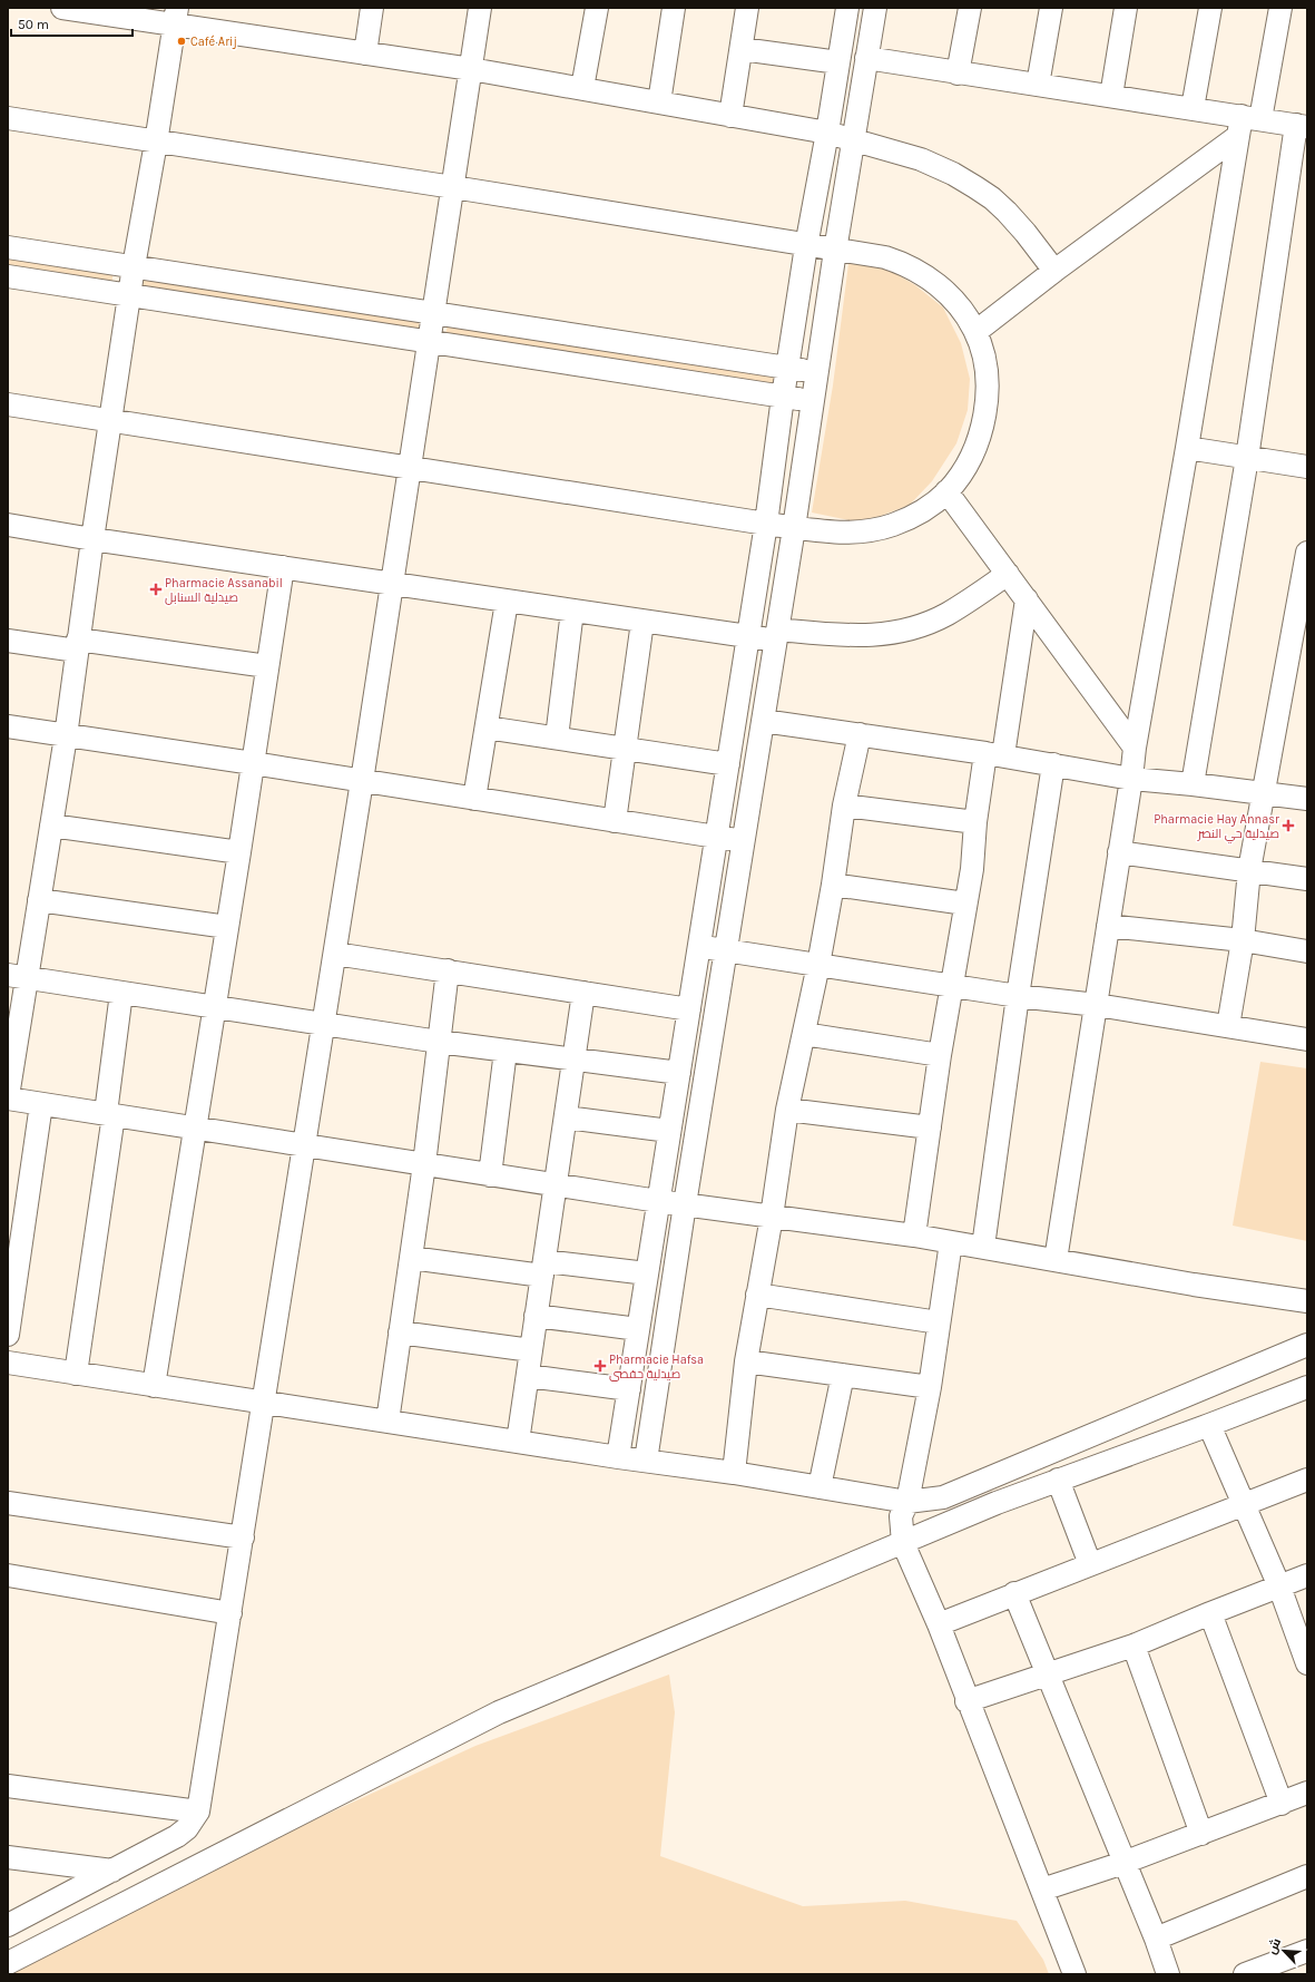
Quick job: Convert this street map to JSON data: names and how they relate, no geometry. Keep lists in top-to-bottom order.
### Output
{
  "places": {
    "other": ["Café Arij"],
    "health": ["Pharmacie Assanabil صيدلية السنابل", "Pharmacie Hay Annasr صيدلية حي النصر", "Pharmacie Hafsa صيدلية حفصى"]
  },
  "scale_bar": "50 m",
  "north": "top left"
}
